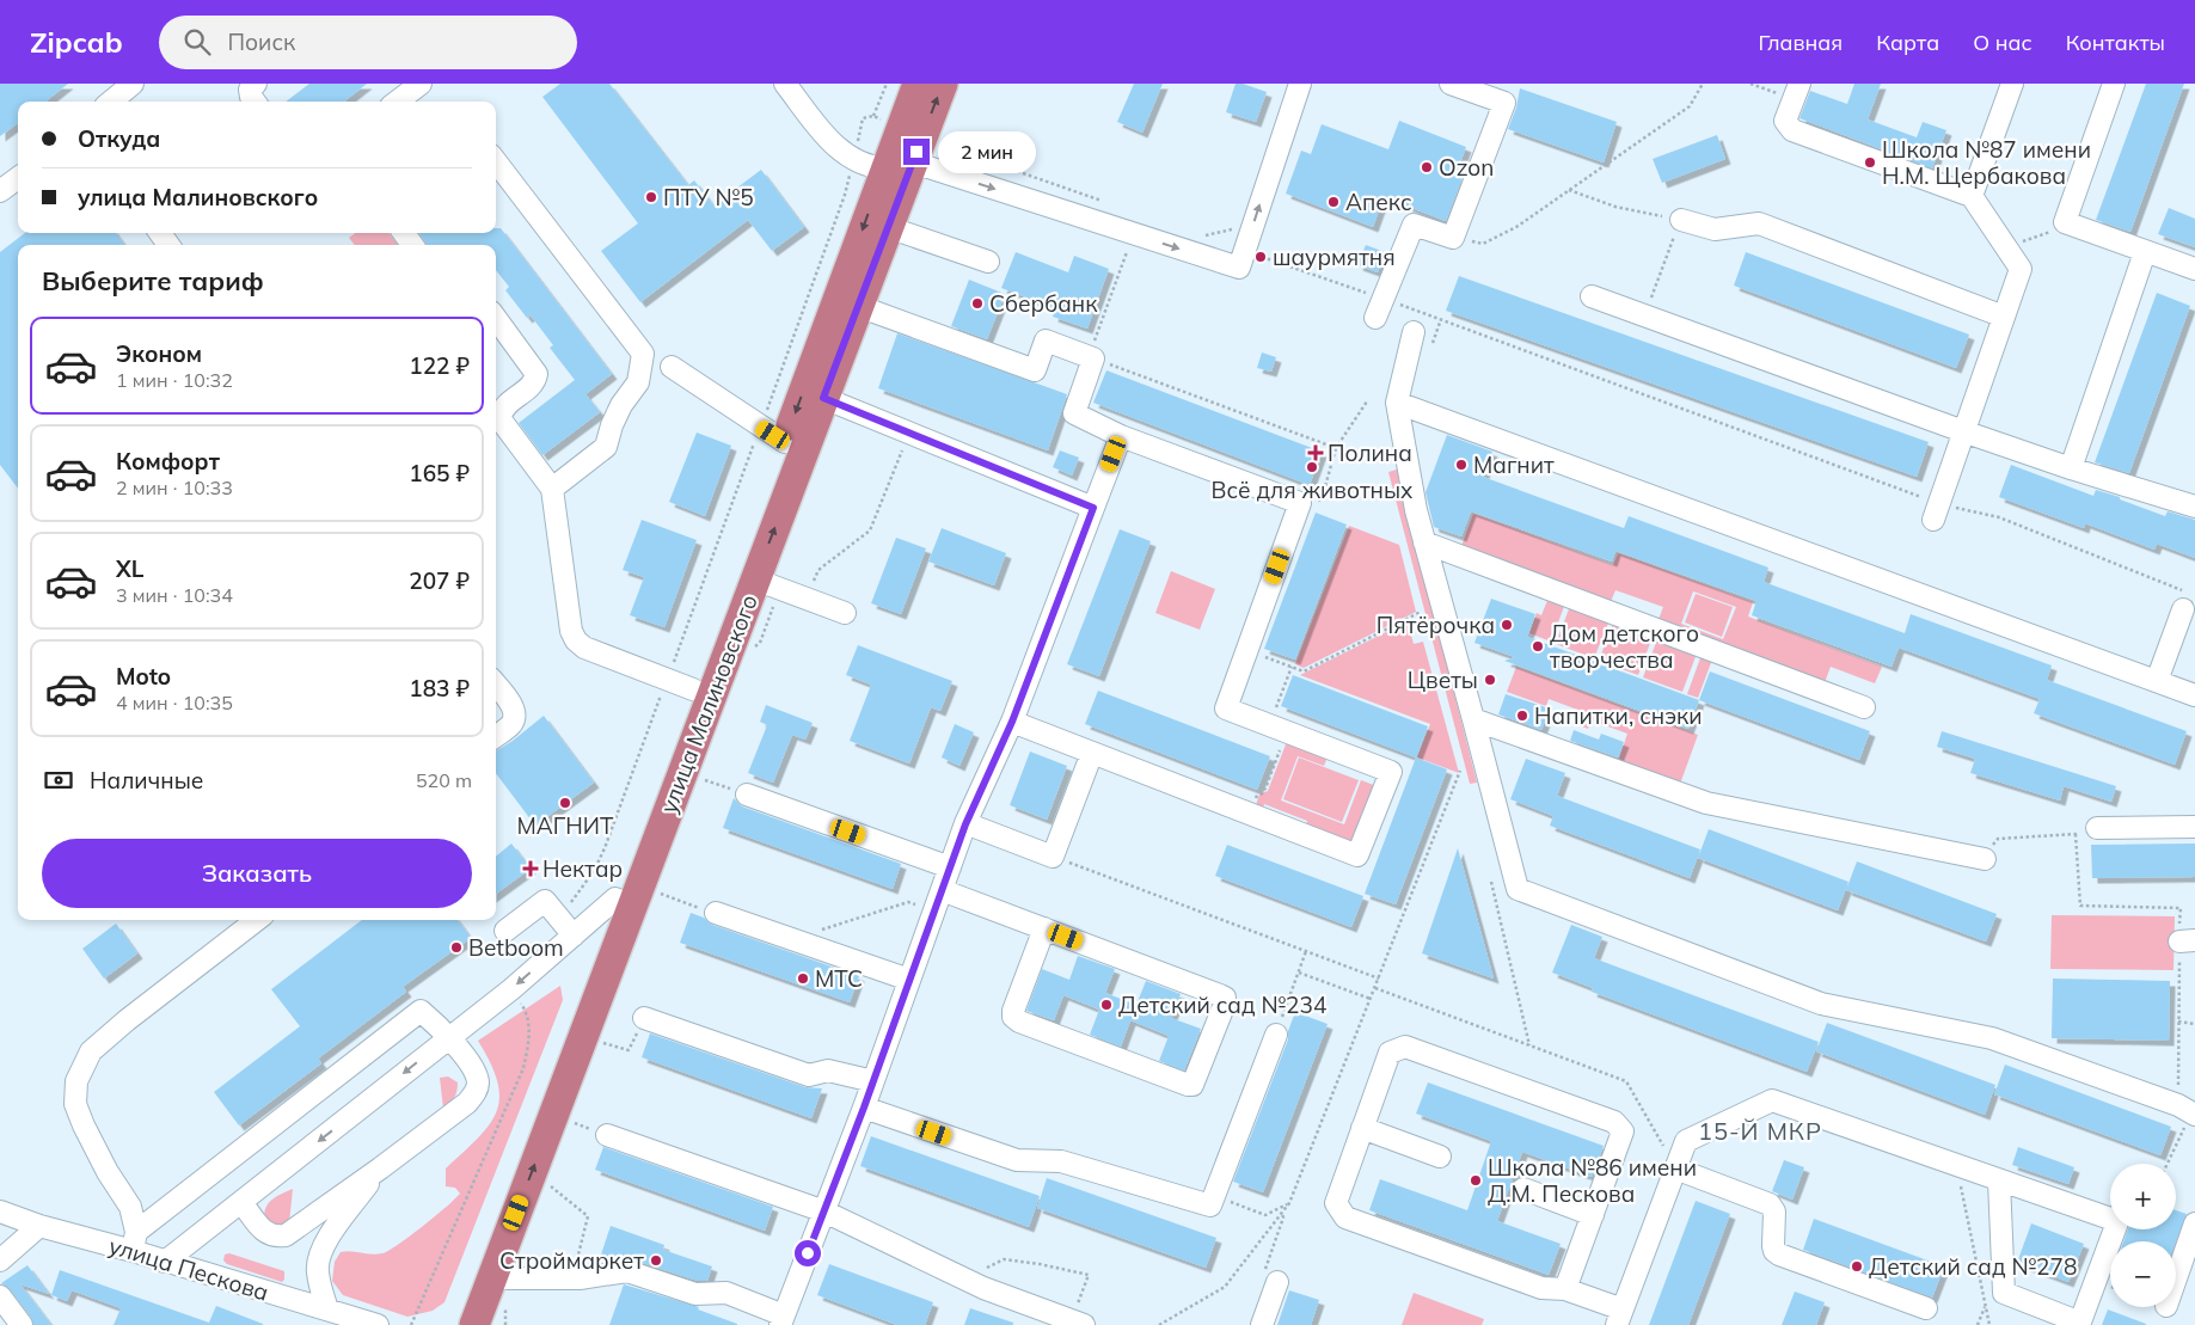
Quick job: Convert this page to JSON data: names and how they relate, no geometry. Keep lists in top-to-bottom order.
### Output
{
  "streets": {
    "highway": ["улица Малиновского"],
    "street": ["улица Пескова"]
  },
  "districts": ["15-Й МКР"],
  "places": {
    "other": [
      "Школа №87 имени Н.М. Щербакова",
      "Ozon",
      "ПТУ №5",
      "Апекс",
      "шаурмятня",
      "Сбербанк",
      "Магнит",
      "Всё для животных",
      "Пятёрочка",
      "Дом детского творчества",
      "Цветы",
      "Напитки, снэки",
      "МАГНИТ",
      "Betboom",
      "МТС",
      "Детский сад №234",
      "Школа №86 имени Д.М. Пескова",
      "Строймаркет",
      "Детский сад №278"
    ],
    "health": ["Полина", "Нектар"]
  },
  "page": {
    "header": "Zipcab",
    "search": "Поиск",
    "nav": [
      "Главная",
      "Карта",
      "О нас",
      "Контакты"
    ],
    "banner": ["Откуда", "улица Малиновского"],
    "bubble": "2 мин",
    "heading": "Выберите тариф",
    "list": [
      {
        "name": "Эконом",
        "note": "1 мин · 10:32",
        "value": "122 ₽"
      },
      {
        "name": "Комфорт",
        "note": "2 мин · 10:33",
        "value": "165 ₽"
      },
      {
        "name": "XL",
        "note": "3 мин · 10:34",
        "value": "207 ₽"
      },
      {
        "name": "Moto",
        "note": "4 мин · 10:35",
        "value": "183 ₽"
      }
    ],
    "pay": ["Наличные", "520 m"],
    "buttons": "Заказать",
    "map_buttons": ["+", "−"]
  }
}
